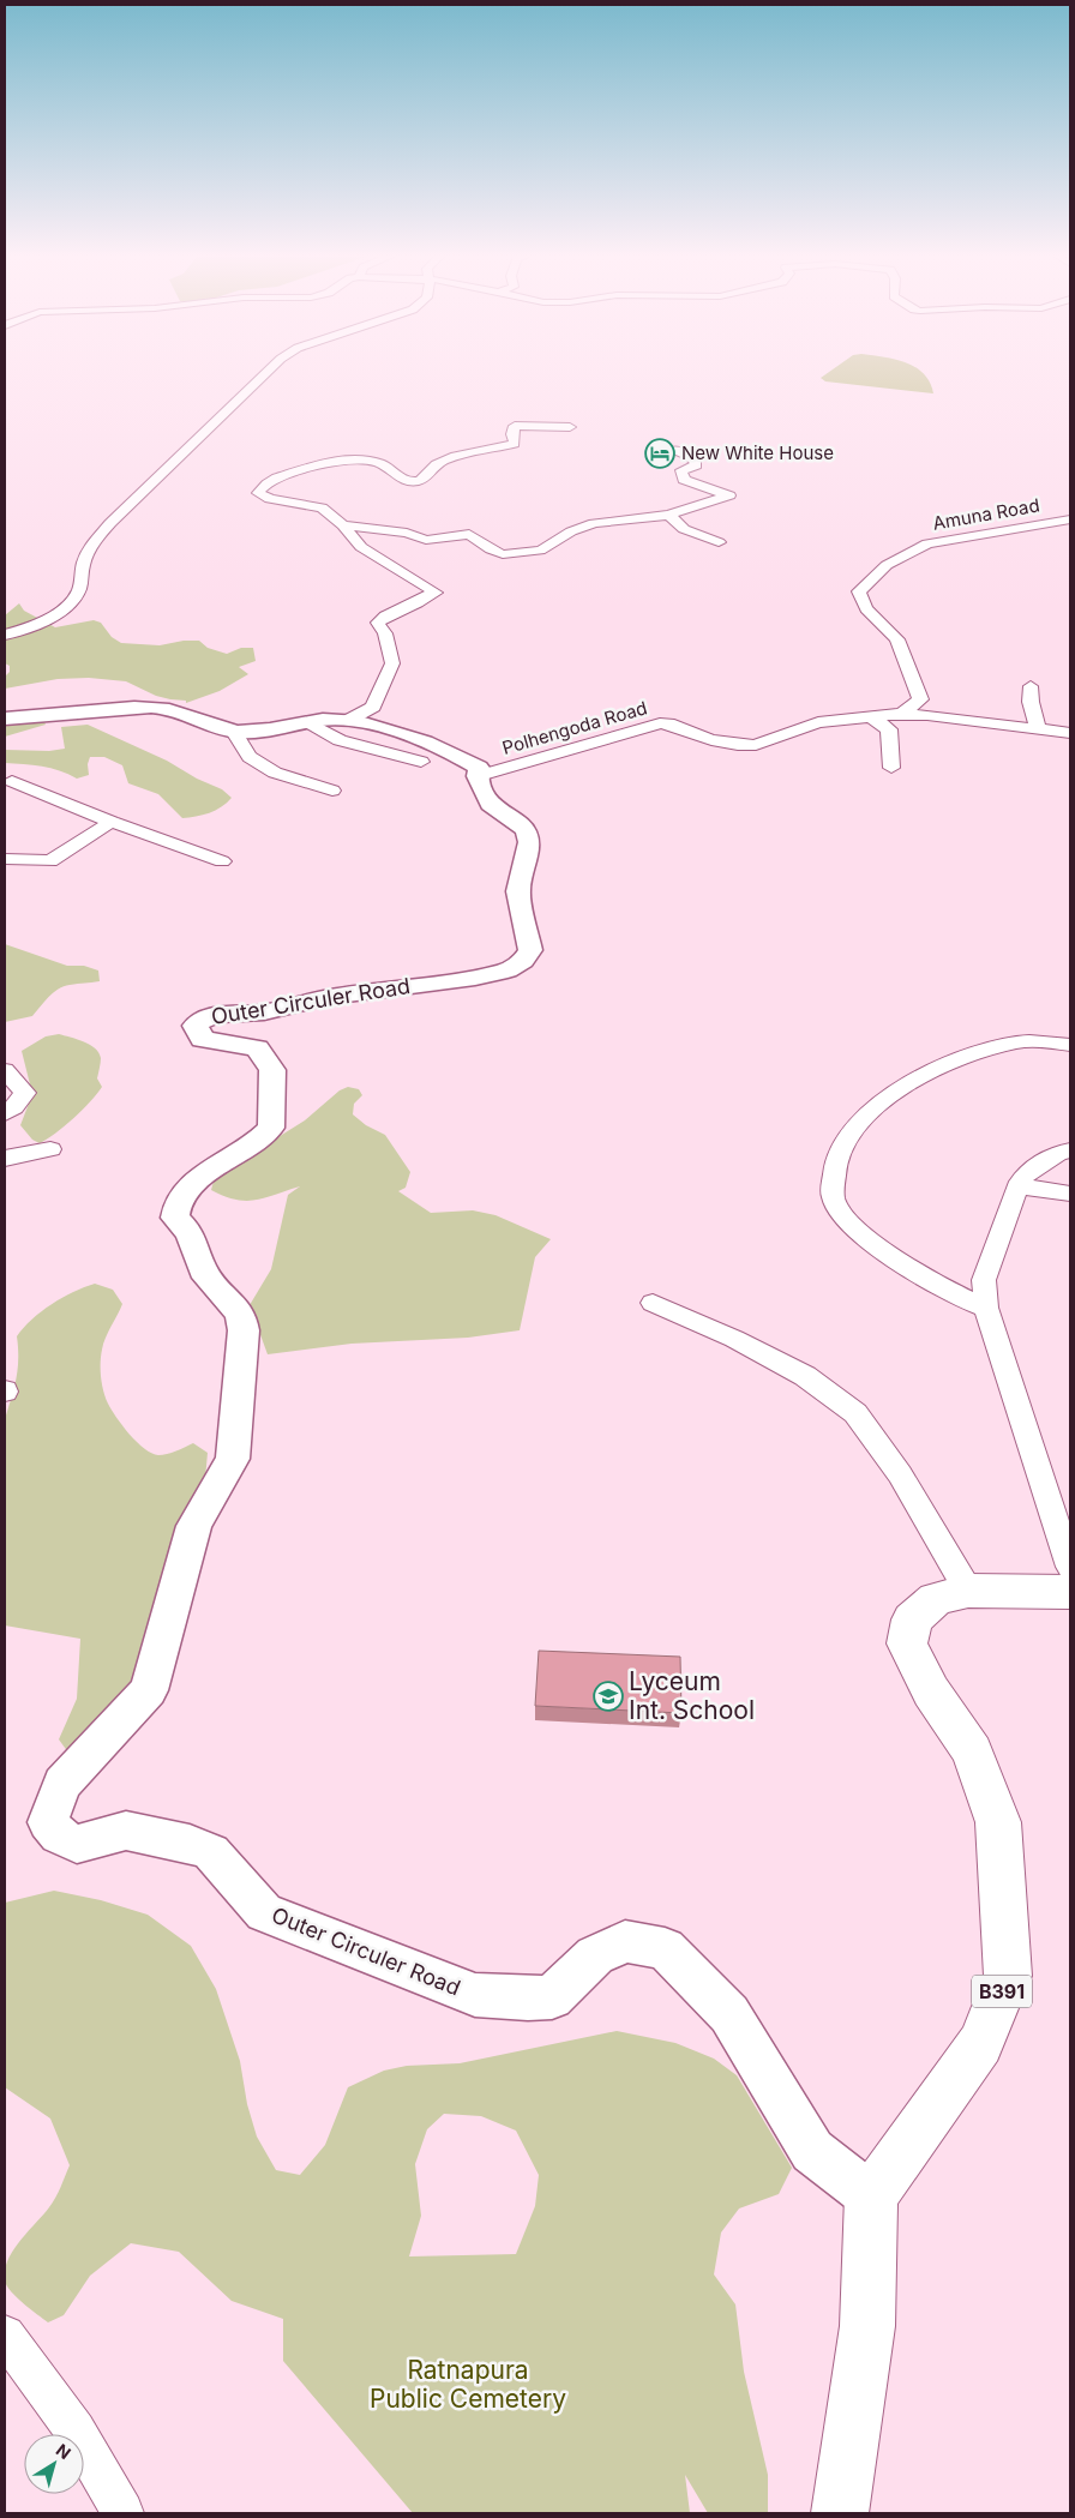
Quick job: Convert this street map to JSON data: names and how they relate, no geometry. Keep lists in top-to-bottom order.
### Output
{
  "streets": {
    "main road": ["B391"],
    "street": ["Amuna Road", "Polhengoda Road", "Outer Circuler Road"]
  },
  "crossings": [
    ["Amuna Road", "Polhengoda Road"],
    ["Polhengoda Road", "Outer Circuler Road"],
    ["Outer Circuler Road", "B391"]
  ],
  "parks": ["Ratnapura Public Cemetery"],
  "places": {
    "hotel": ["New White House"],
    "school or university": ["Lyceum Int. School"]
  },
  "north": "top right"
}
